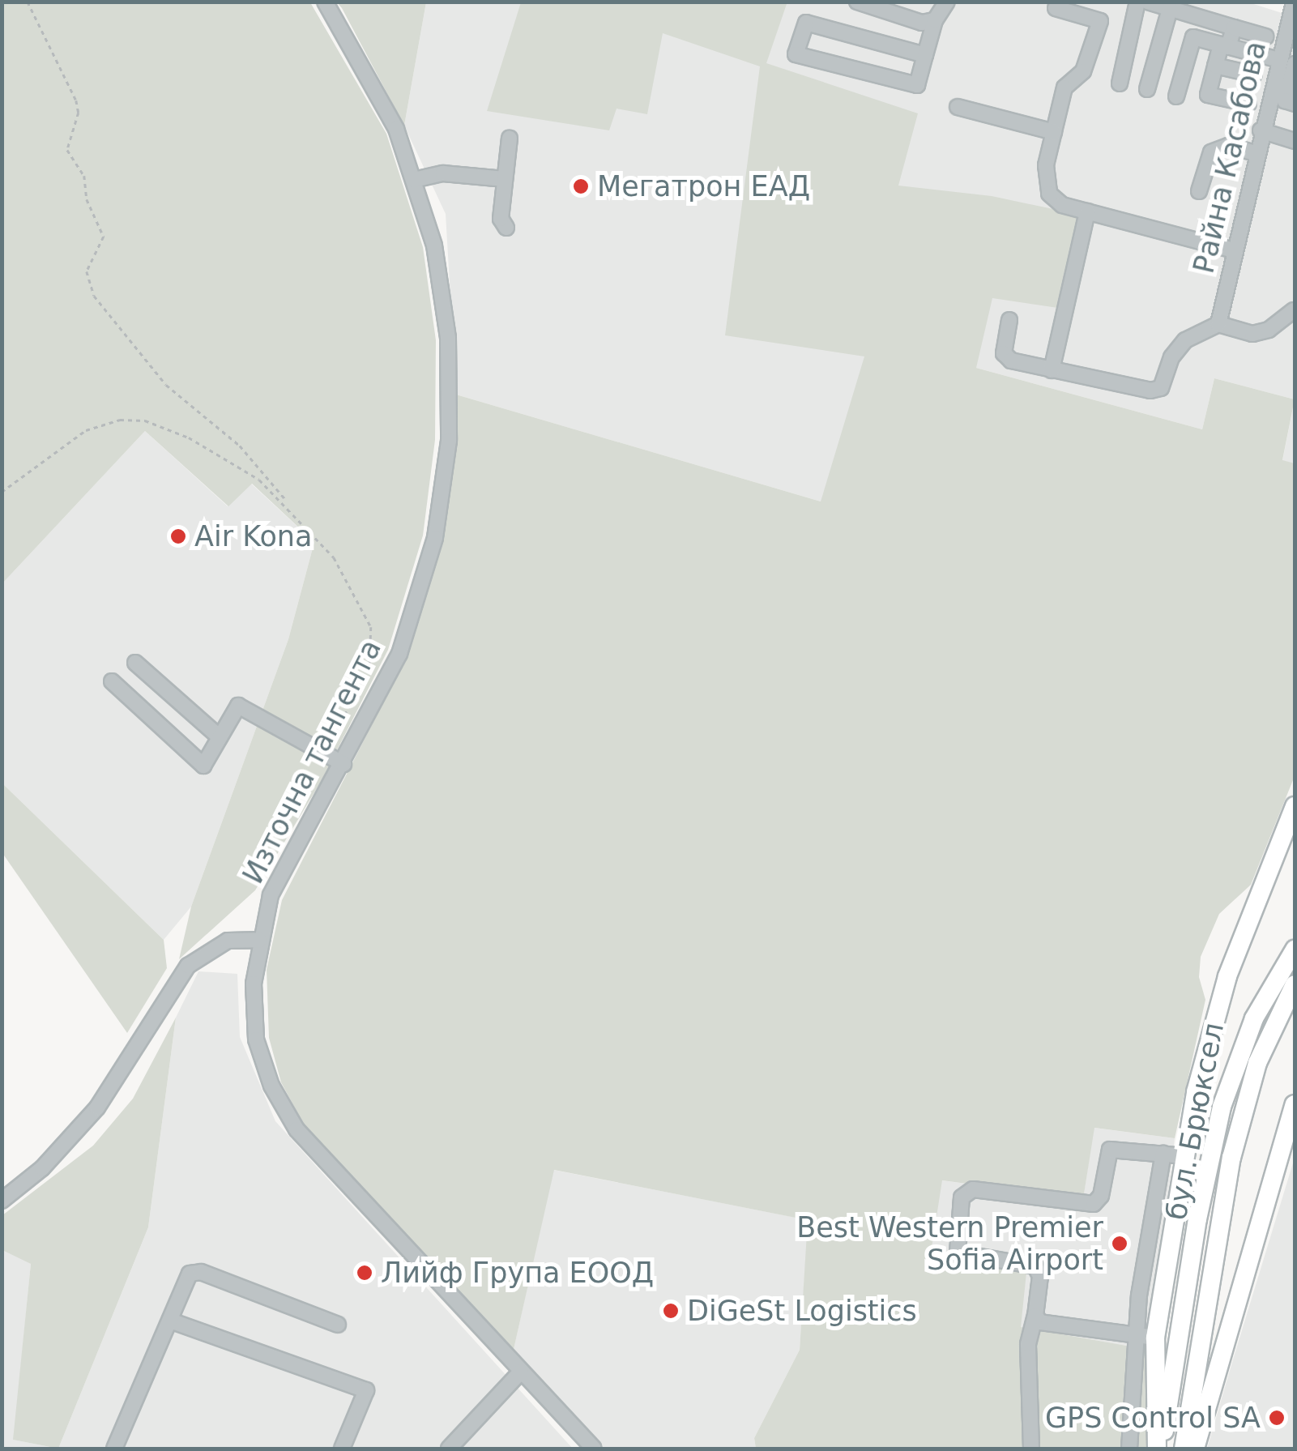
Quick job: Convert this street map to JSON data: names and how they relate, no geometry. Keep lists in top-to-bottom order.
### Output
{
  "streets": {
    "main road": ["бул. Брюксел"],
    "street": ["Райна Касабова", "Източна тангента"]
  },
  "places": [
    "Мегатрон ЕАД",
    "Air Kona",
    "Best Western Premier Sofia Airport",
    "Лийф Група ЕООД",
    "DiGeSt Logistics",
    "GPS Control SA"
  ]
}
